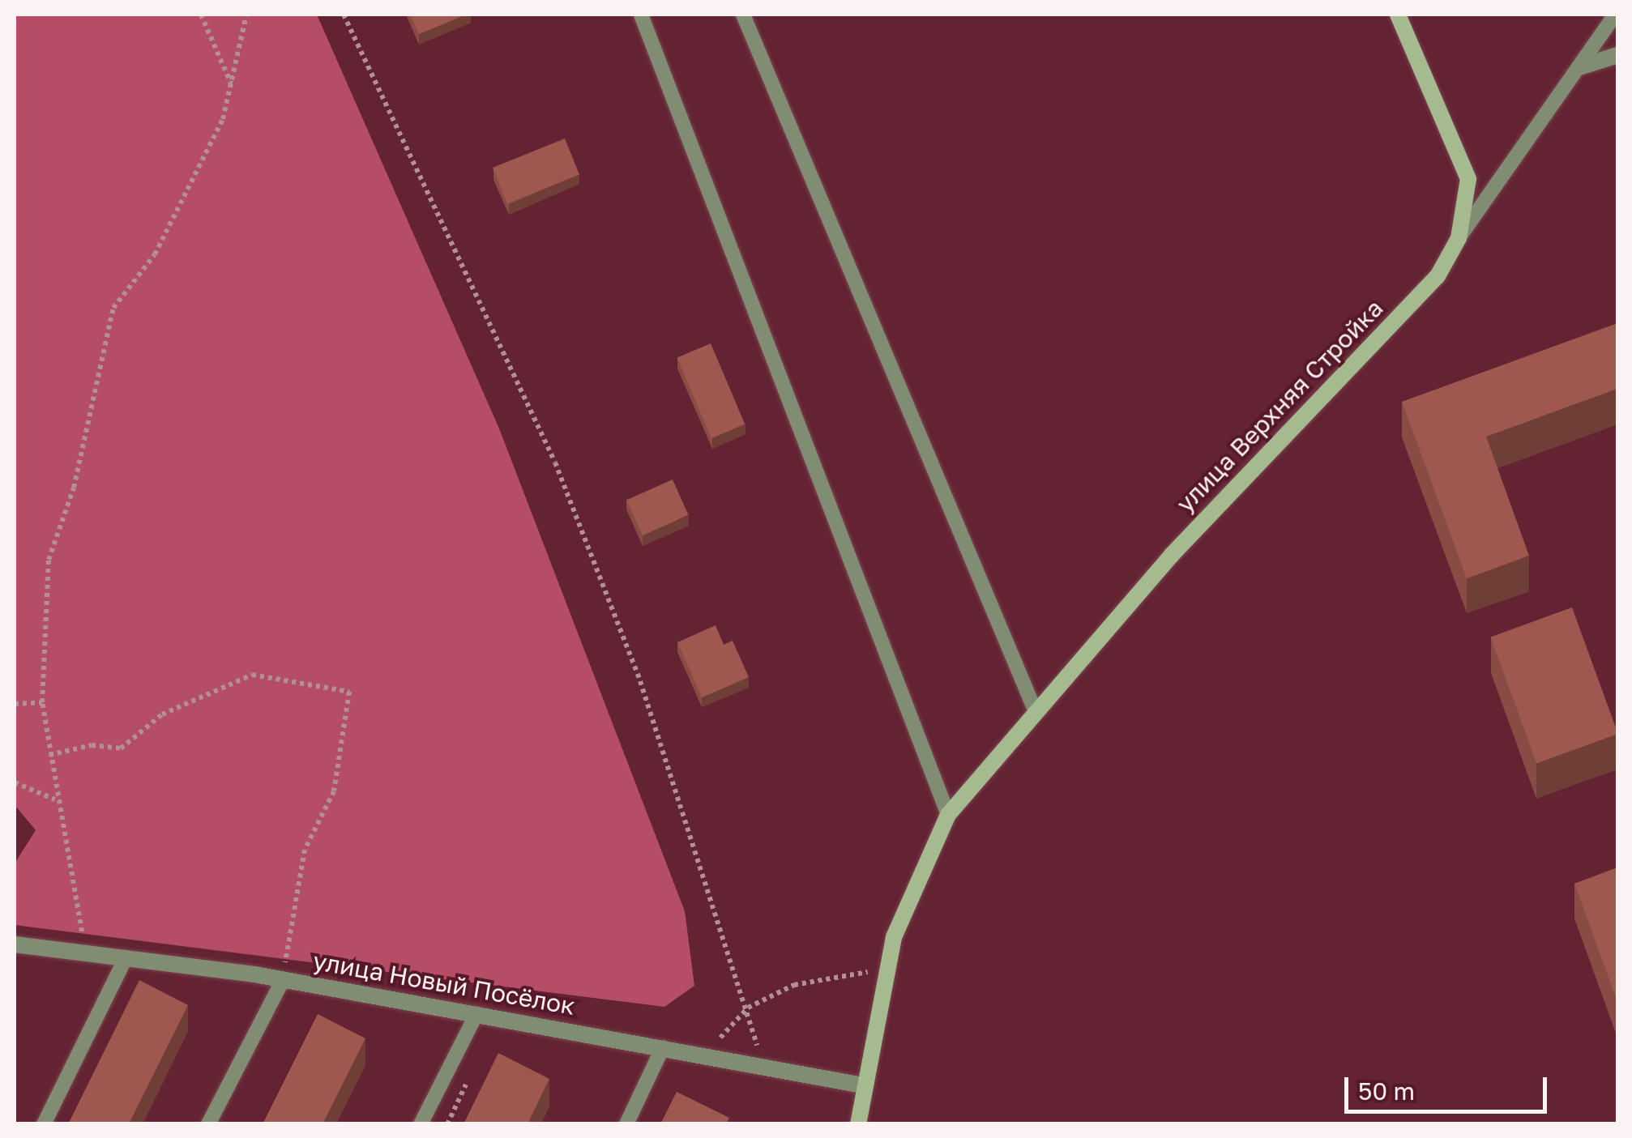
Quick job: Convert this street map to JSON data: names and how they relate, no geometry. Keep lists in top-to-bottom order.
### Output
{
  "streets": {
    "street": ["улица Верхняя Стройка", "улица Новый Посёлок"]
  },
  "crossings": [
    ["улица Верхняя Стройка", "улица Новый Посёлок"]
  ],
  "scale_bar": "50 m"
}
